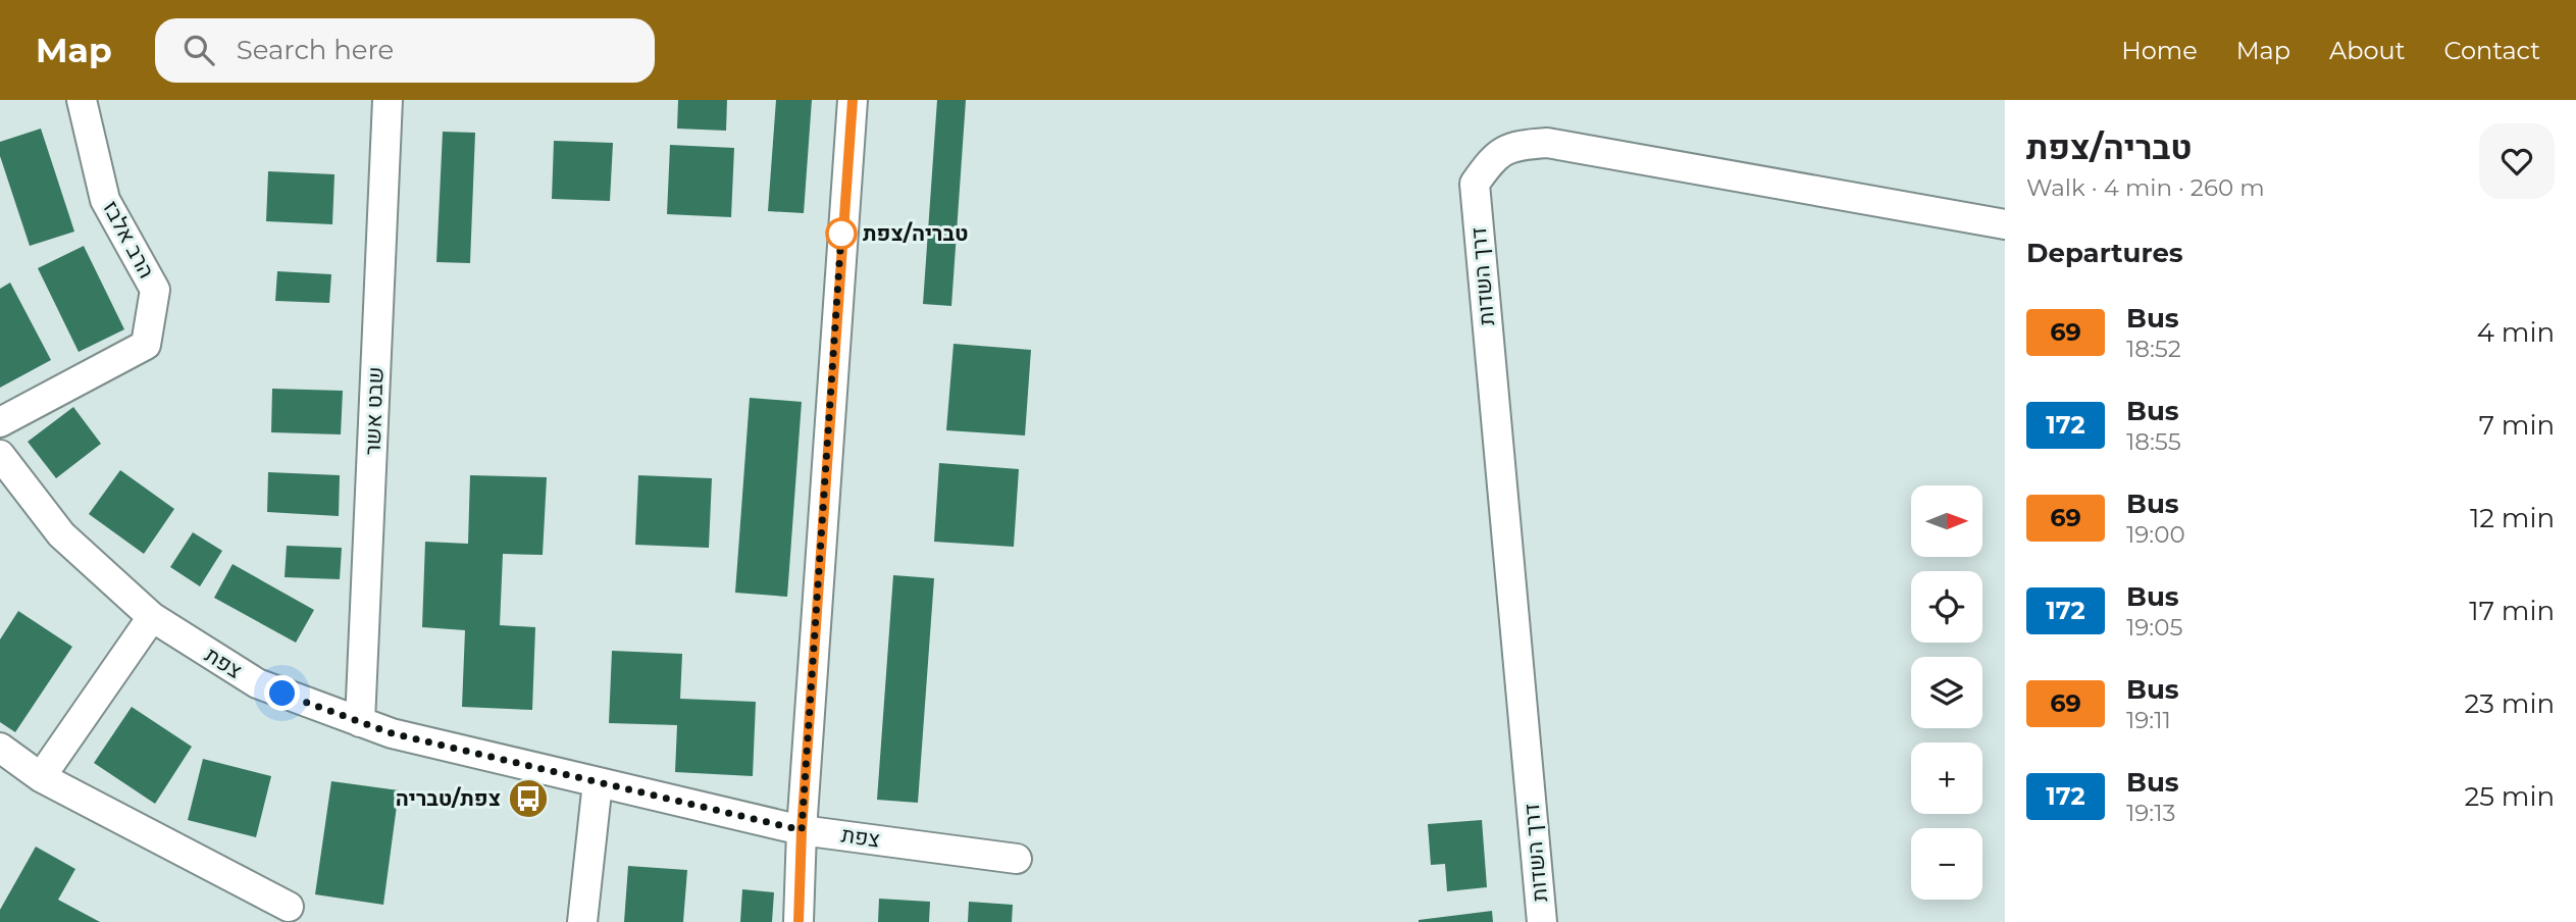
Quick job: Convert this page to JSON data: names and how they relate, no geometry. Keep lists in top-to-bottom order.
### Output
{
  "streets": {
    "street": [
      "הרב אלבז",
      "דרך השדות",
      "שבט אשר",
      "צפת"
    ]
  },
  "crossings": [
    ["שבט אשר", "צפת"]
  ],
  "places": {
    "other": ["טבריה/צפת"],
    "bus stop": ["צפת/טבריה"]
  },
  "lines": ["bus line 69"],
  "north": "right",
  "page": {
    "header": "Map",
    "search": "Search here",
    "nav": [
      "Home",
      "Map",
      "About",
      "Contact"
    ],
    "heading": [
      ["טבריה/צפת", "Walk · 4 min · 260 m"],
      "Departures"
    ],
    "list": [
      {
        "mark": "69",
        "name": "Bus",
        "note": "18:52",
        "value": "4 min"
      },
      {
        "mark": "172",
        "name": "Bus",
        "note": "18:55",
        "value": "7 min"
      },
      {
        "mark": "69",
        "name": "Bus",
        "note": "19:00",
        "value": "12 min"
      },
      {
        "mark": "172",
        "name": "Bus",
        "note": "19:05",
        "value": "17 min"
      },
      {
        "mark": "69",
        "name": "Bus",
        "note": "19:11",
        "value": "23 min"
      },
      {
        "mark": "172",
        "name": "Bus",
        "note": "19:13",
        "value": "25 min"
      }
    ],
    "map_buttons": ["+", "−"]
  }
}
